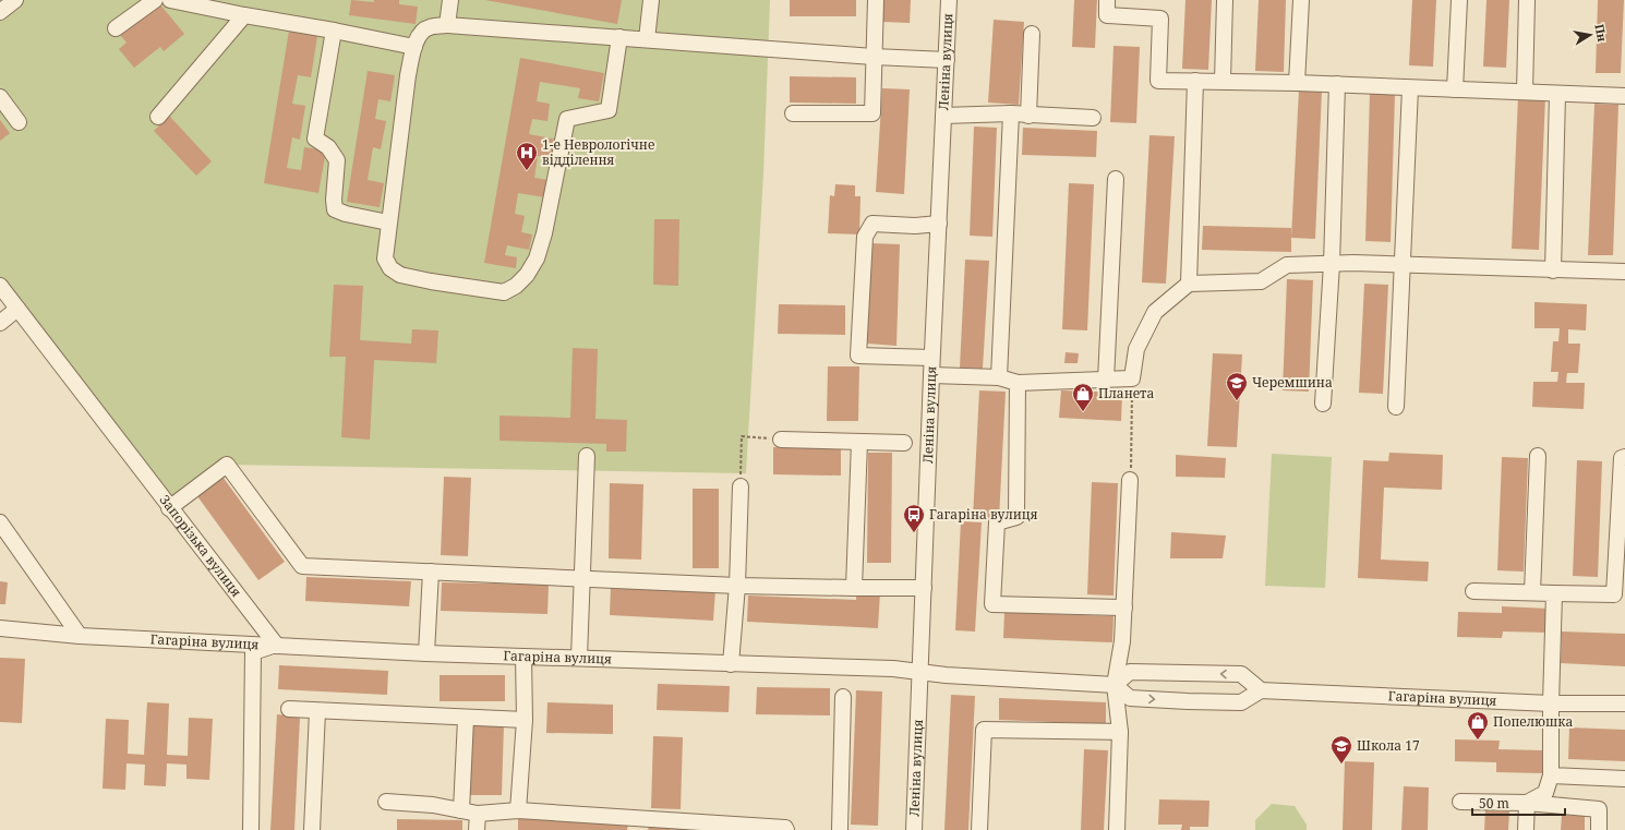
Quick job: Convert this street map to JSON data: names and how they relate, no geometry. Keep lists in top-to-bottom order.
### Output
{
  "streets": {
    "street": ["Леніна вулиця", "Запорізька вулиця", "Гагаріна вулиця"]
  },
  "crossings": [
    ["Леніна вулиця", "Гагаріна вулиця"],
    ["Запорізька вулиця", "Гагаріна вулиця"]
  ],
  "places": {
    "hospital": ["1-е Неврологічне відділення"],
    "school or university": ["Черемшина", "Школа 17"],
    "shop": ["Планета", "Попелюшка"],
    "bus stop": ["Гагаріна вулиця"]
  },
  "scale_bar": "50 m",
  "north": "right"
}
